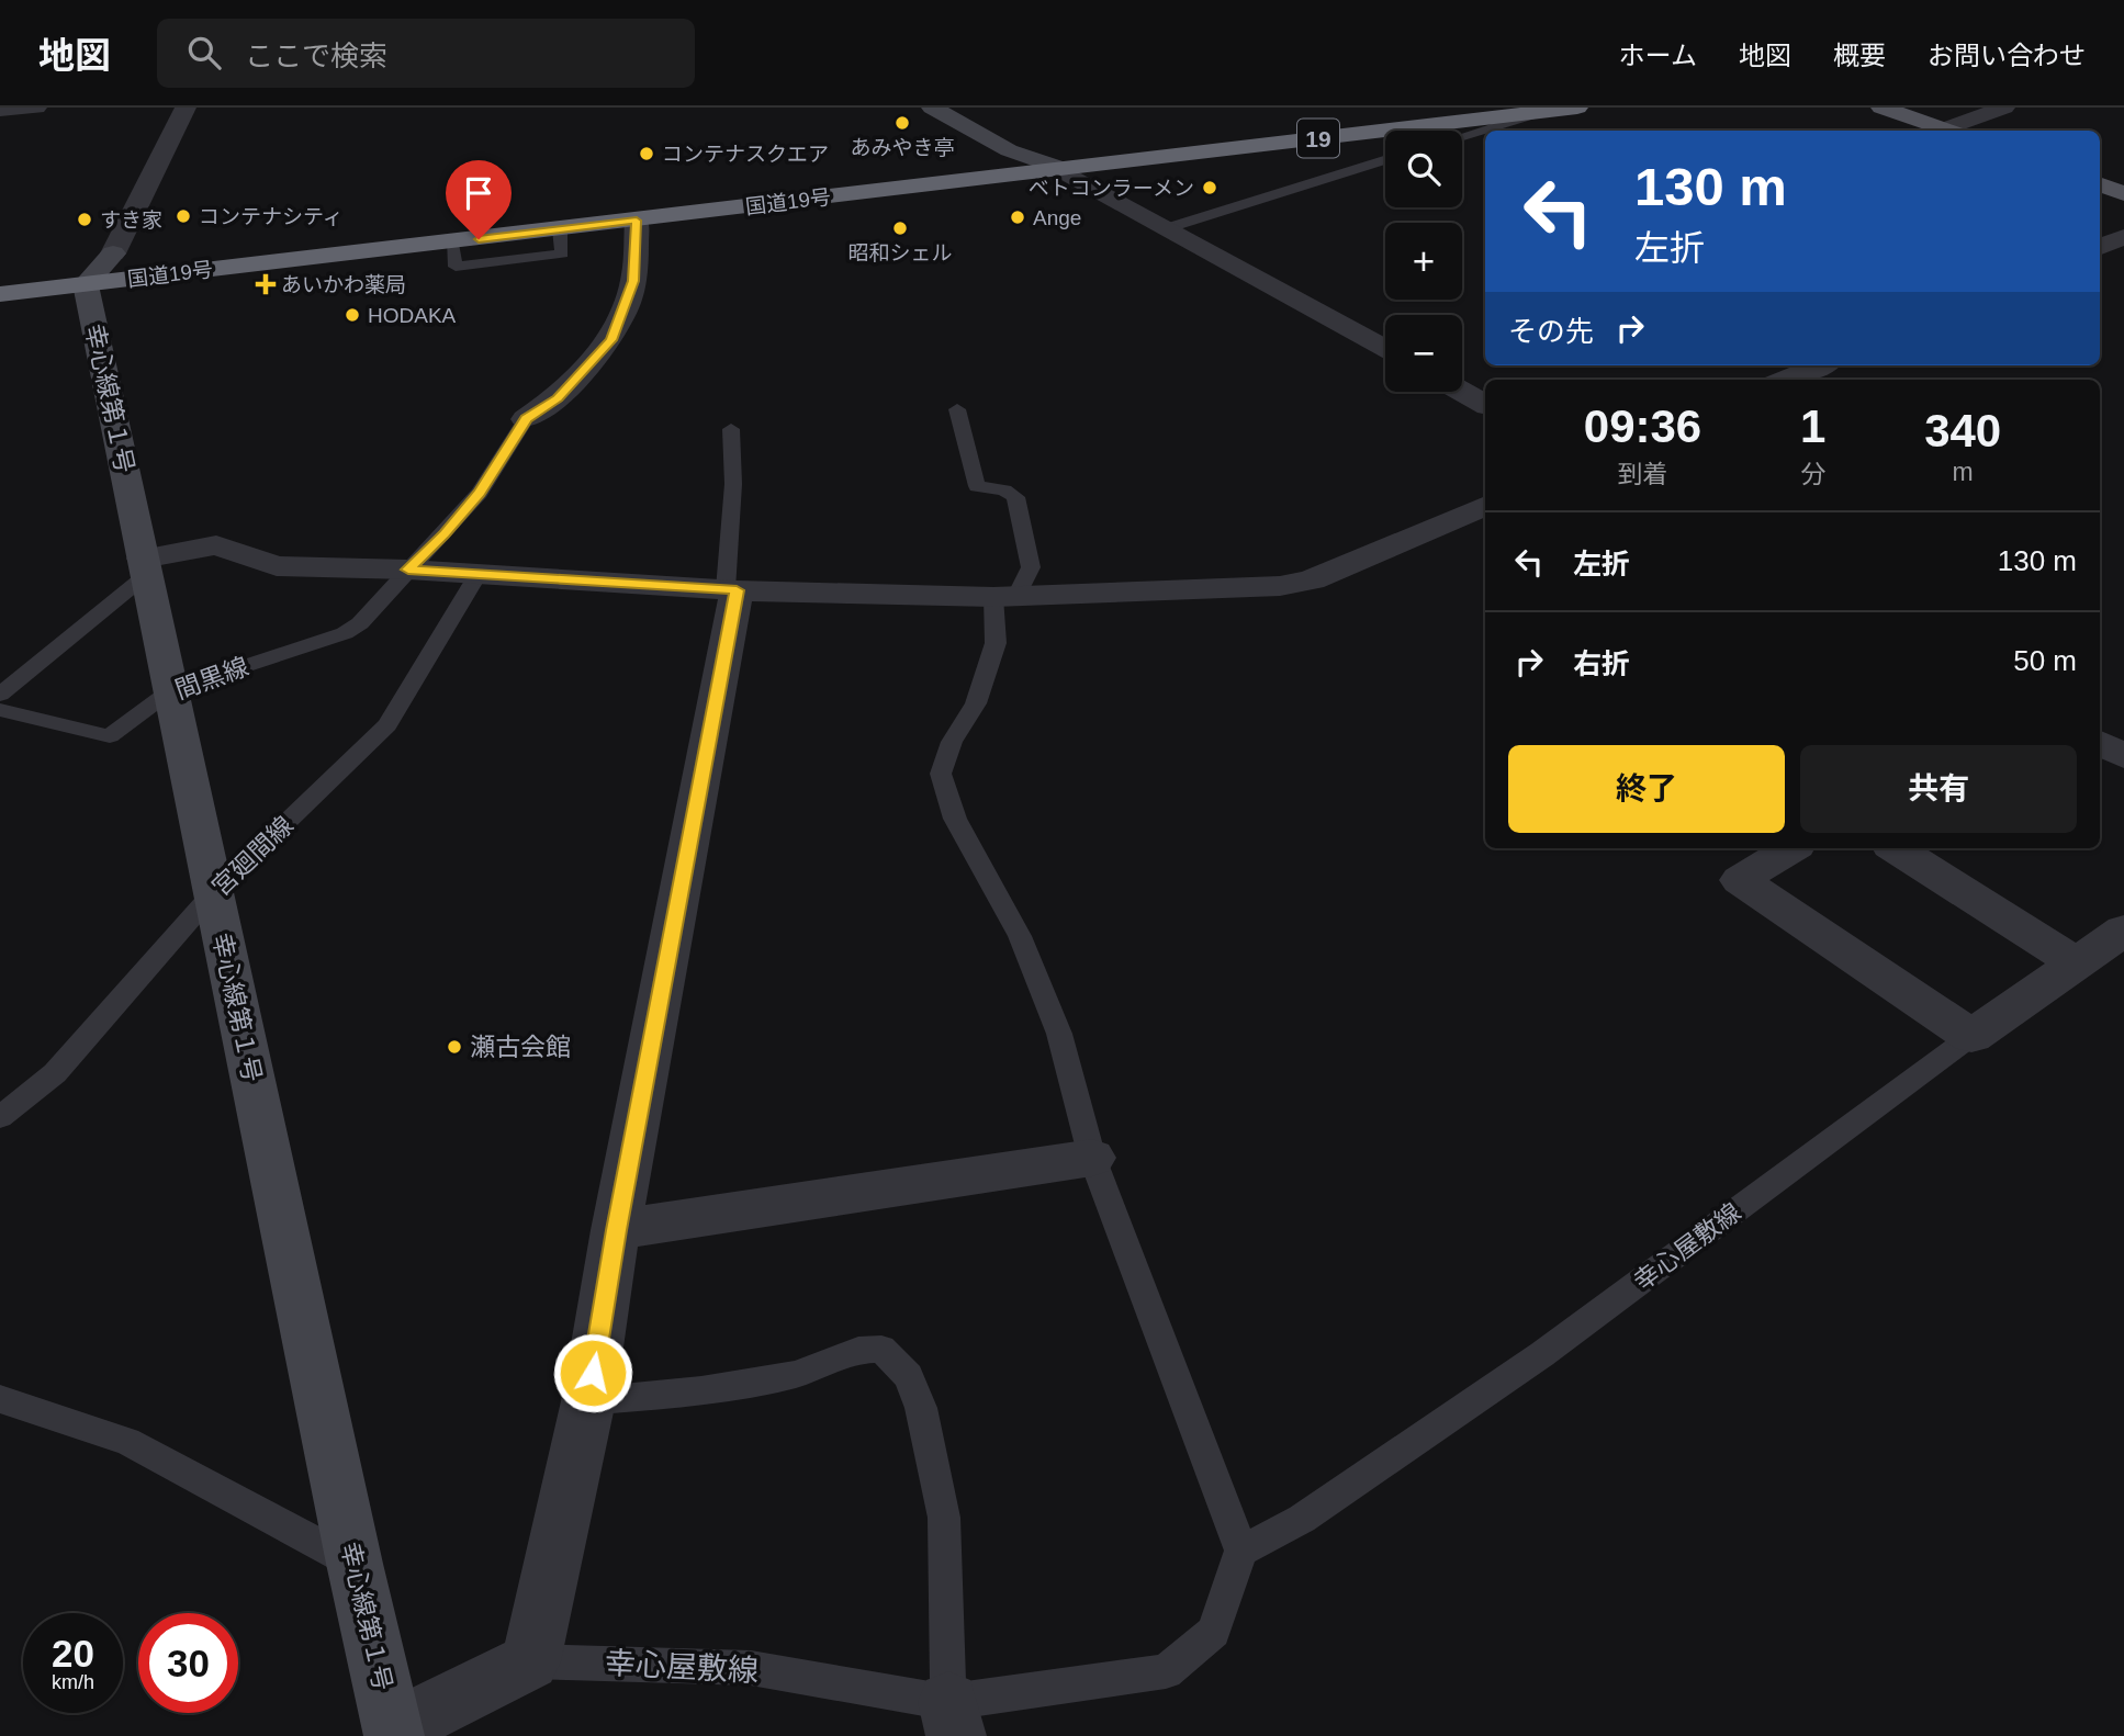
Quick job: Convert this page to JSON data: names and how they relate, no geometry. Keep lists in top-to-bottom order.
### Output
{
  "streets": {
    "highway": ["19", "国道19号"],
    "street": ["幸心線第１号", "幸心屋敷線"],
    "lane": ["間黒線", "宮廻間線"]
  },
  "crossings": [
    ["国道19号", "幸心線第１号"],
    ["幸心線第１号", "間黒線"],
    ["幸心線第１号", "宮廻間線"],
    ["幸心線第１号", "幸心屋敷線"]
  ],
  "places": {
    "other": [
      "あみやき亭",
      "コンテナスクエア",
      "ベトコンラーメン",
      "コンテナシティ",
      "Ange",
      "すき家",
      "昭和シェル",
      "HODAKA",
      "瀬古会館"
    ],
    "health": ["あいかわ薬局"]
  },
  "page": {
    "header": "地図",
    "search": "ここで検索",
    "nav": [
      "ホーム",
      "地図",
      "概要",
      "お問い合わせ"
    ],
    "map_buttons": ["+", "−"],
    "turn": ["130 m", "左折"],
    "then": "その先",
    "eta": [
      "09:36",
      "到着",
      "1",
      "分",
      "340",
      "m"
    ],
    "list": [
      {
        "name": "左折",
        "value": "130 m"
      },
      {
        "name": "右折",
        "value": "50 m"
      }
    ],
    "buttons": ["終了", "共有"],
    "speed": "20 km/h",
    "limit": "30"
  }
}
